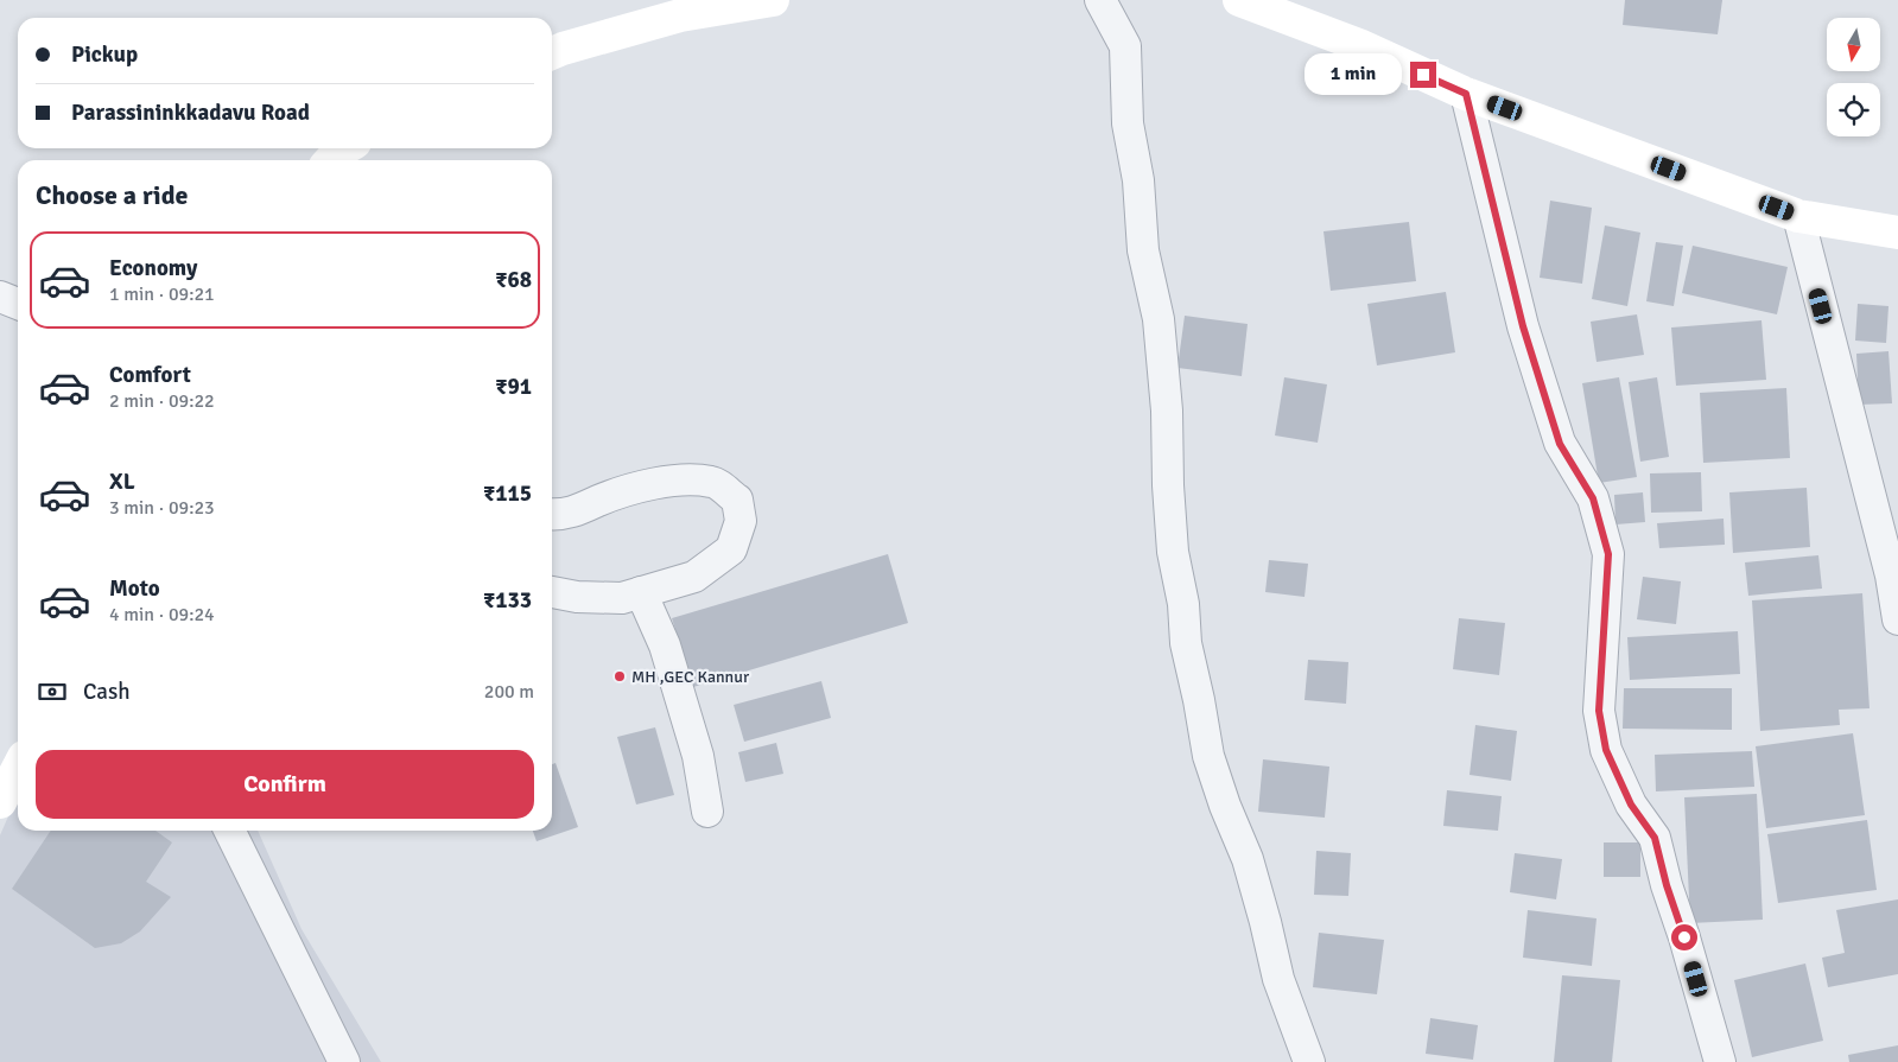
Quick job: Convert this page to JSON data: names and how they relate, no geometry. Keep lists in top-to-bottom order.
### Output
{
  "places": ["MH ,GEC Kannur"],
  "north": "bottom",
  "page": {
    "banner": ["Pickup", "Parassininkkadavu Road"],
    "bubble": "1 min",
    "heading": "Choose a ride",
    "list": [
      {
        "name": "Economy",
        "note": "1 min · 09:21",
        "value": "₹68"
      },
      {
        "name": "Comfort",
        "note": "2 min · 09:22",
        "value": "₹91"
      },
      {
        "name": "XL",
        "note": "3 min · 09:23",
        "value": "₹115"
      },
      {
        "name": "Moto",
        "note": "4 min · 09:24",
        "value": "₹133"
      }
    ],
    "pay": ["Cash", "200 m"],
    "buttons": "Confirm"
  }
}
